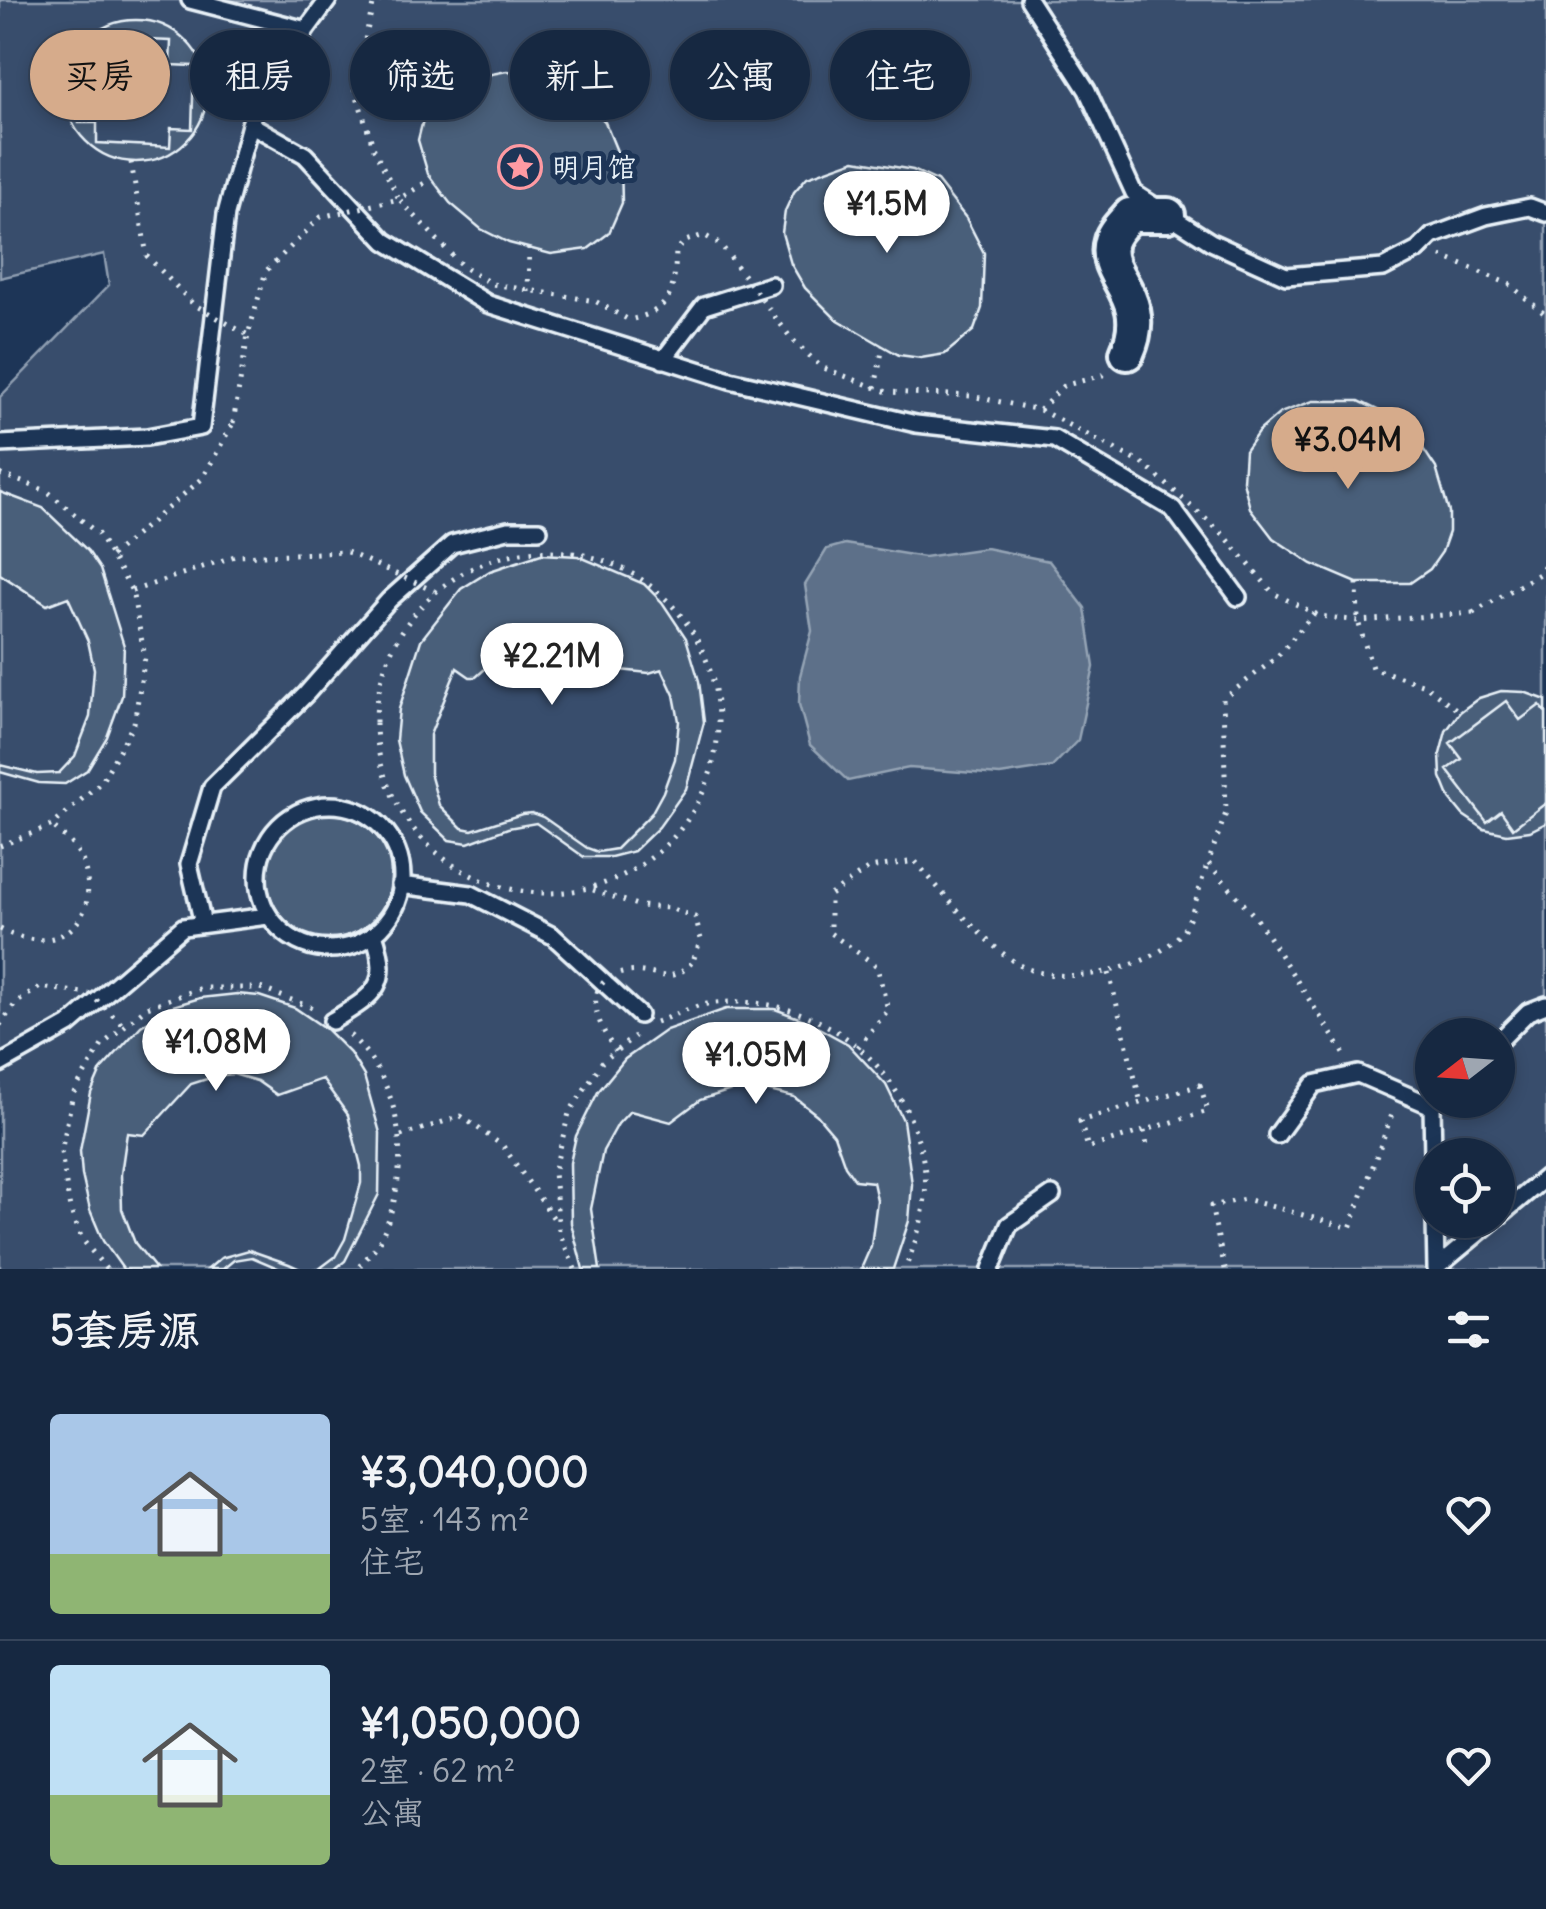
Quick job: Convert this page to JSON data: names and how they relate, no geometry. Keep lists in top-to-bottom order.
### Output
{
  "places": {
    "place": ["明月馆"]
  },
  "north": "left",
  "page": {
    "chip": [
      "买房",
      "租房",
      "筛选",
      "新上",
      "公寓",
      "住宅"
    ],
    "price": [
      "¥1.5M",
      "¥3.04M",
      "¥2.21M",
      "¥1.08M",
      "¥1.05M"
    ],
    "heading": "5套房源",
    "list": [
      {
        "name": "¥3,040,000",
        "note": "5室 · 143 m² · 住宅"
      },
      {
        "name": "¥1,050,000",
        "note": "2室 · 62 m² · 公寓"
      }
    ]
  }
}
